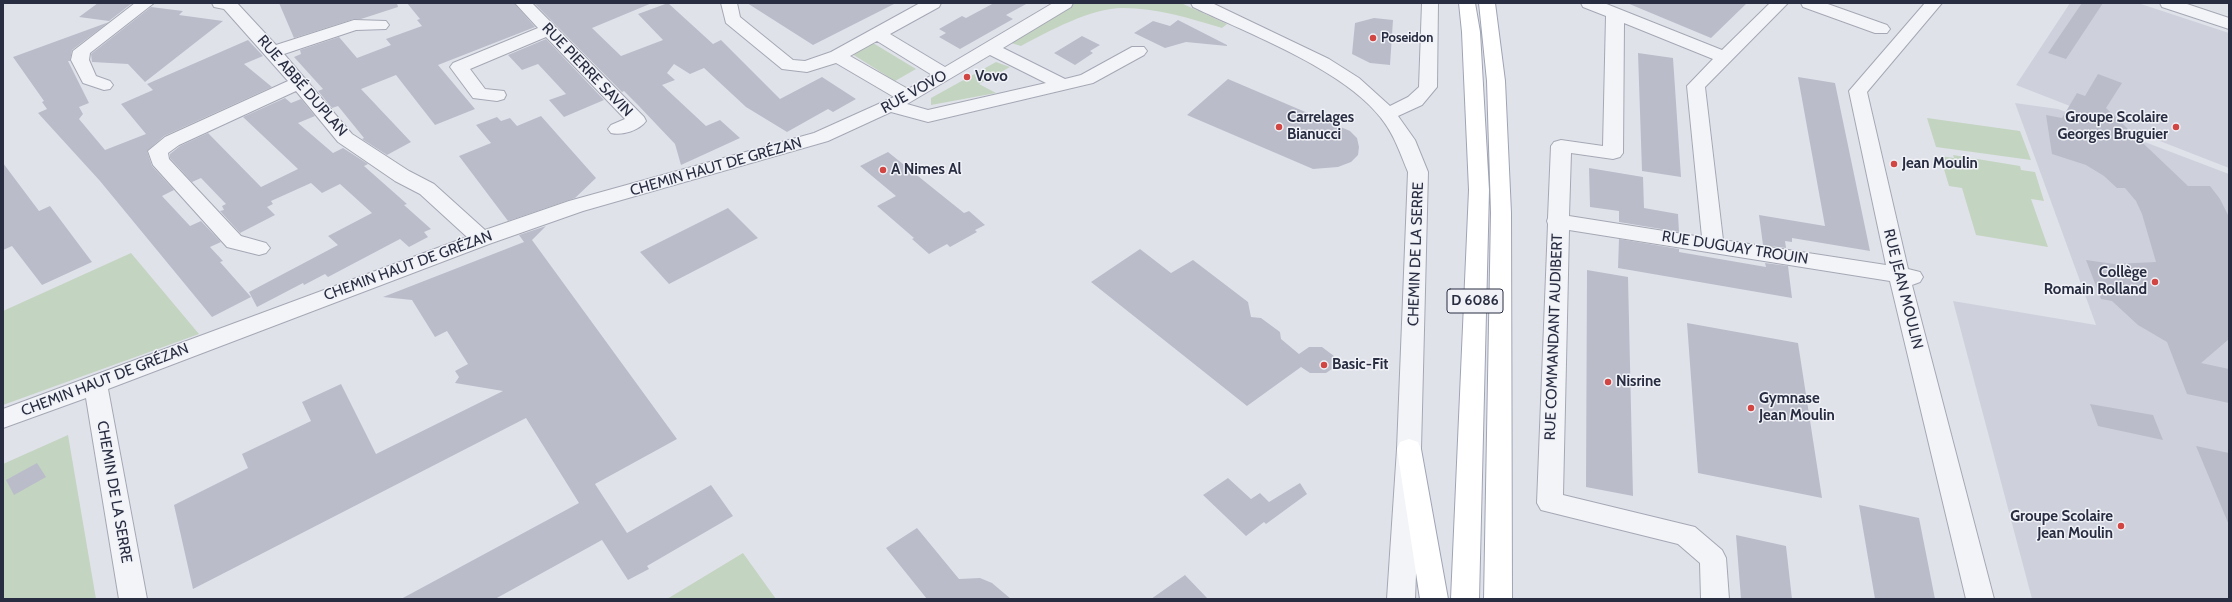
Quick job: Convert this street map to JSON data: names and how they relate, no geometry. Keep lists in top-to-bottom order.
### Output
{
  "streets": {
    "main road": ["D 6086"],
    "street": [
      "RUE PIERRE SAVIN",
      "RUE ABBÉ DUPLAN",
      "RUE VOVO",
      "CHEMIN HAUT DE GRÉZAN",
      "RUE DUGUAY TROUIN",
      "CHEMIN DE LA SERRE",
      "RUE JEAN MOULIN",
      "RUE COMMANDANT AUDIBERT"
    ]
  },
  "crossings": [
    ["RUE ABBÉ DUPLAN", "CHEMIN HAUT DE GRÉZAN"],
    ["RUE VOVO", "CHEMIN HAUT DE GRÉZAN"],
    ["CHEMIN HAUT DE GRÉZAN", "CHEMIN DE LA SERRE"],
    ["RUE DUGUAY TROUIN", "RUE JEAN MOULIN"],
    ["RUE DUGUAY TROUIN", "RUE COMMANDANT AUDIBERT"]
  ],
  "places": [
    "Poseidon",
    "Vovo",
    "Carrelages Bianucci",
    "Groupe Scolaire Georges Bruguier",
    "Jean Moulin",
    "A Nimes Al",
    "Collège Romain Rolland",
    "Basic-Fit",
    "Nisrine",
    "Gymnase Jean Moulin",
    "Groupe Scolaire Jean Moulin"
  ]
}
